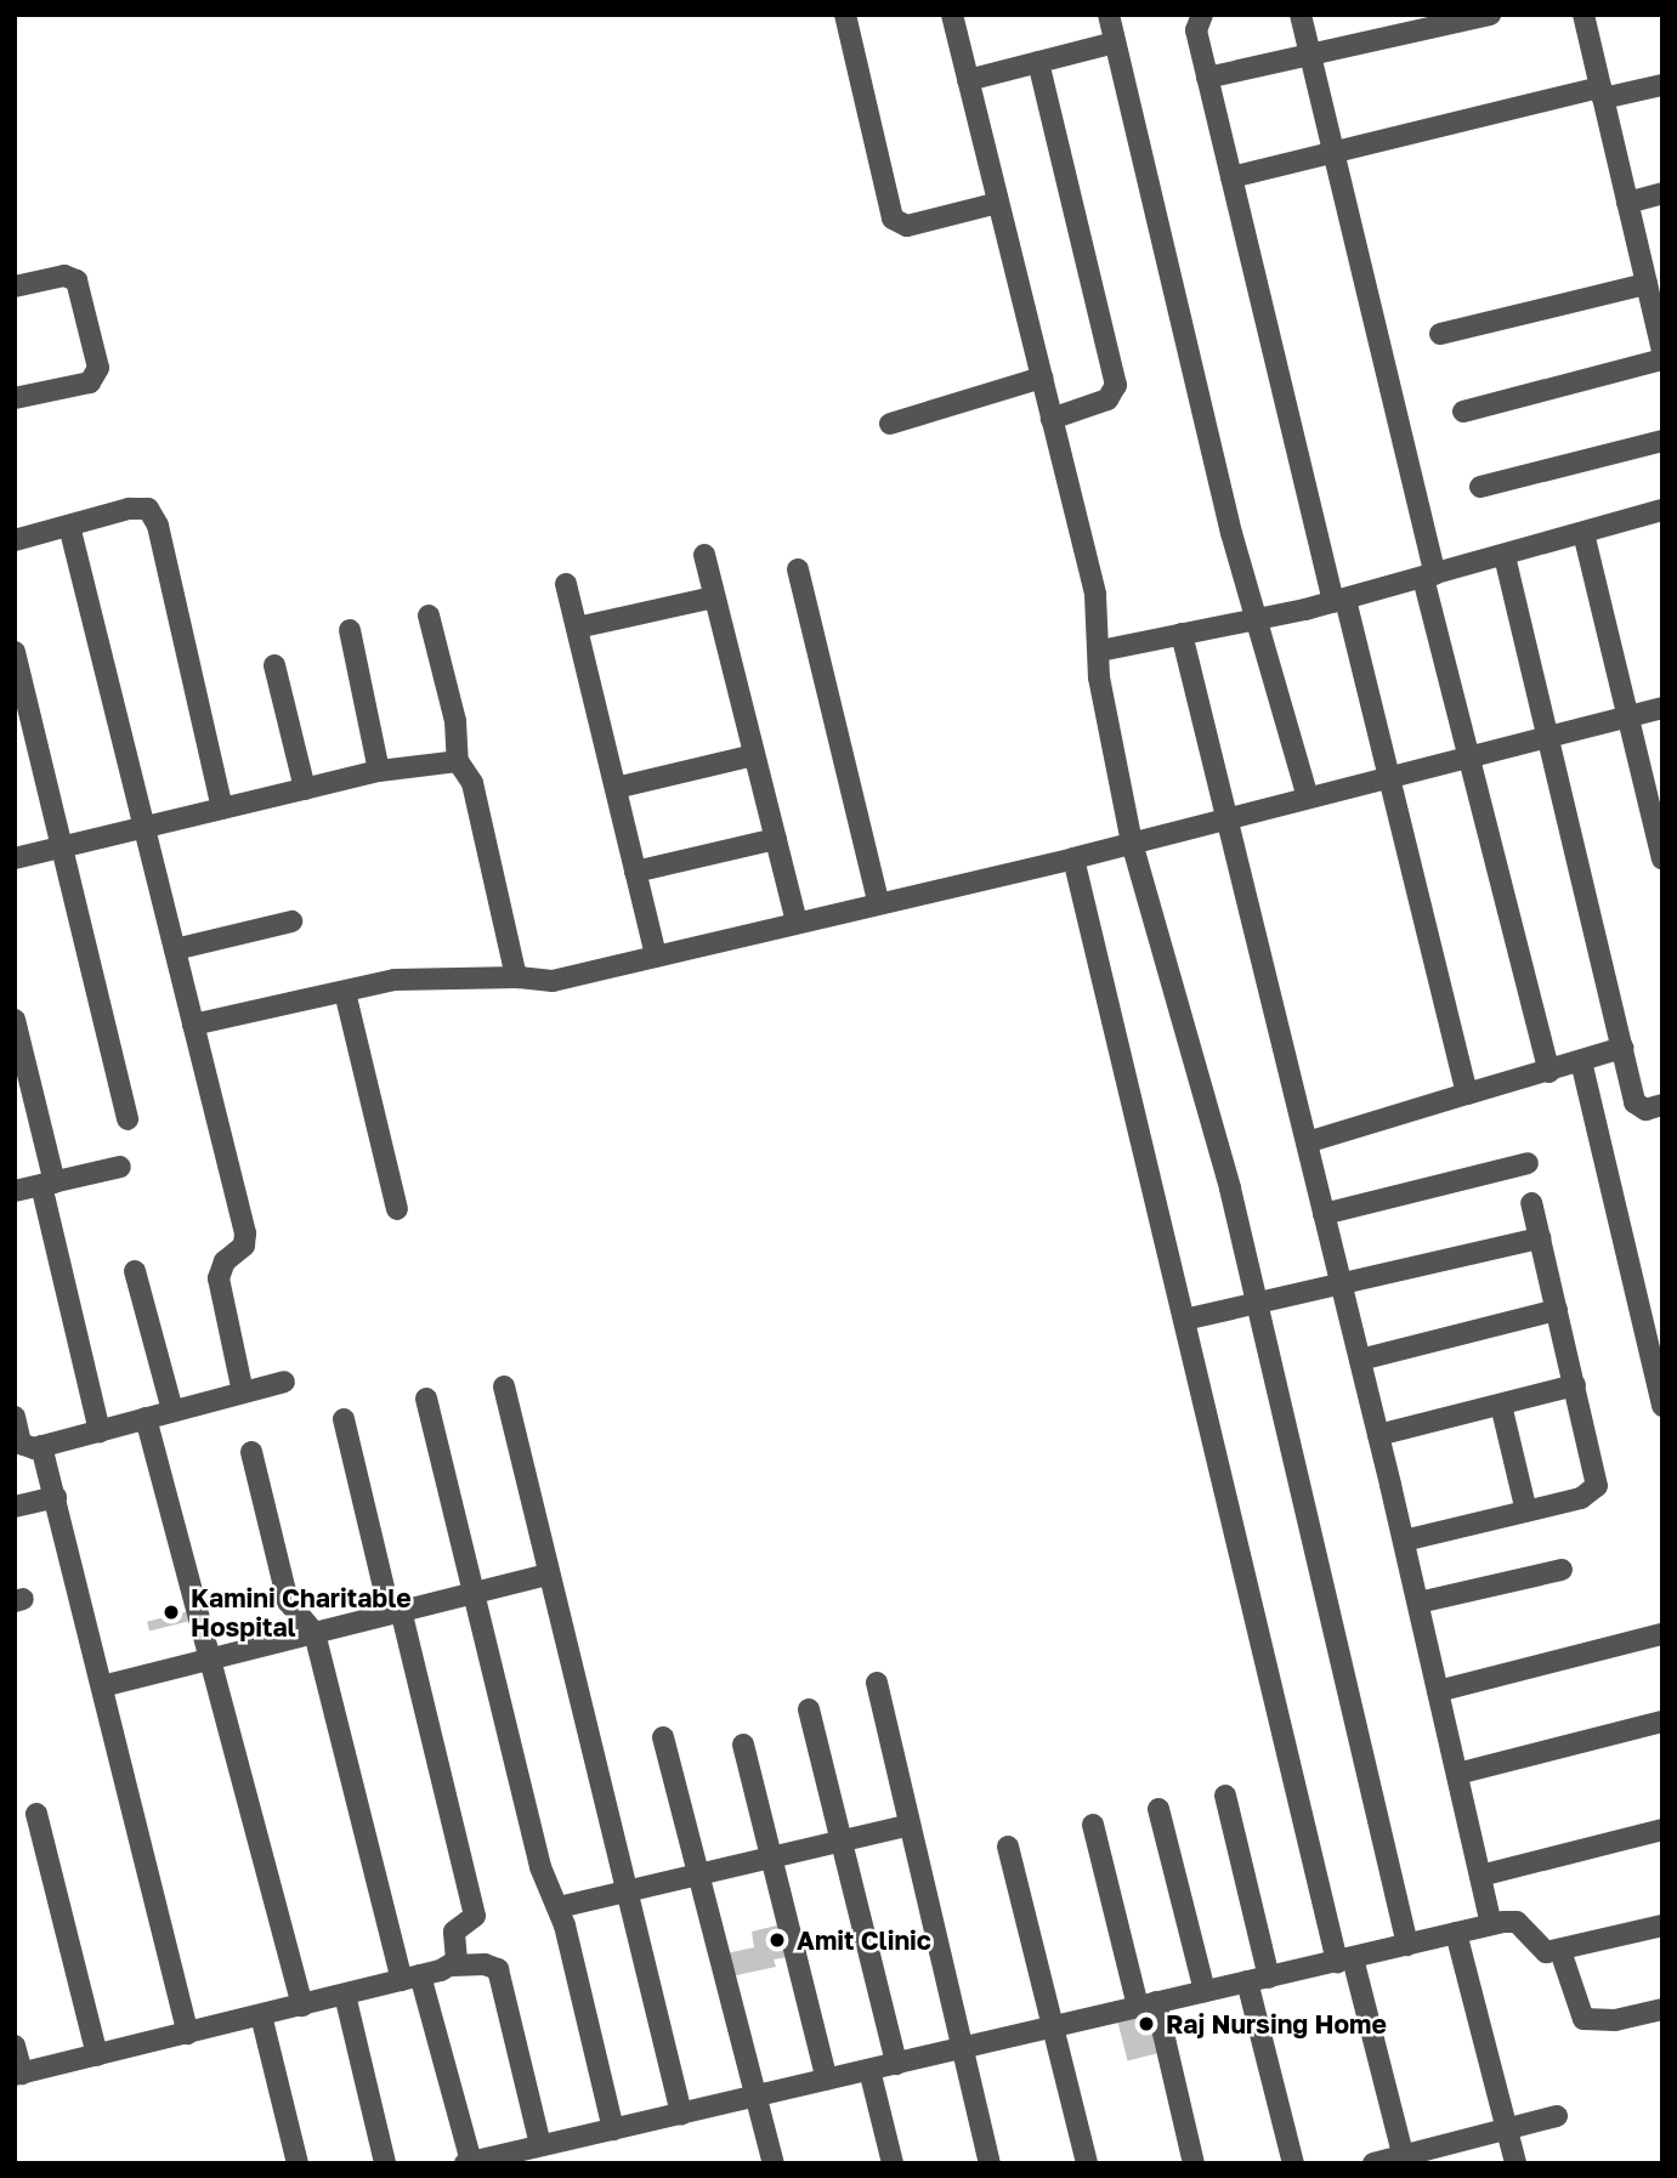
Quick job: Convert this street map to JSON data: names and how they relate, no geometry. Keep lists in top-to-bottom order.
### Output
{
  "places": ["Kamini Charitable Hospital", "Amit Clinic", "Raj Nursing Home"]
}
